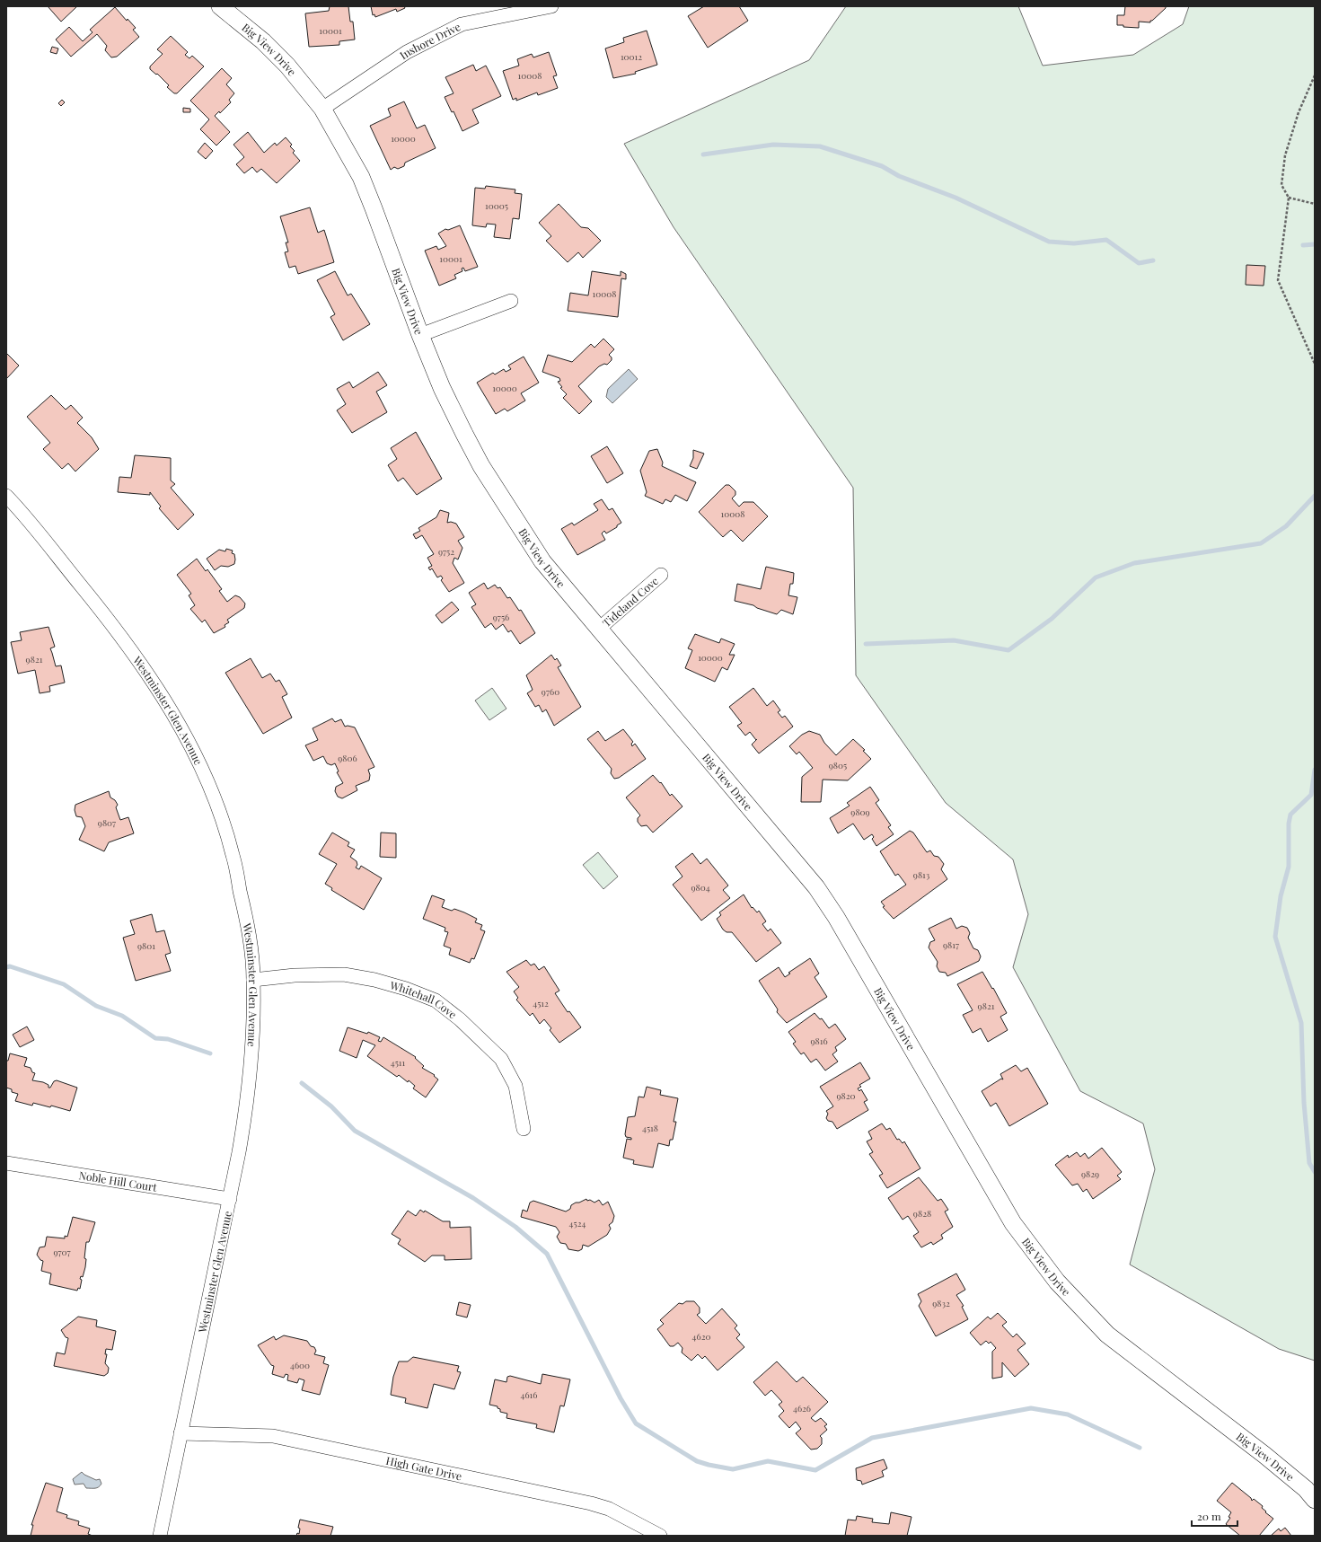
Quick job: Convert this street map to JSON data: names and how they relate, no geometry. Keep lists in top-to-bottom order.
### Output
{
  "streets": {
    "street": [
      "Inshore Drive",
      "Big View Drive",
      "Tideland Cove",
      "Westminster Glen Avenue",
      "Whitehall Cove",
      "Noble Hill Court",
      "High Gate Drive"
    ]
  },
  "crossings": [
    ["Inshore Drive", "Big View Drive"],
    ["Big View Drive", "Tideland Cove"],
    ["Westminster Glen Avenue", "Whitehall Cove"],
    ["Westminster Glen Avenue", "Noble Hill Court"],
    ["Westminster Glen Avenue", "High Gate Drive"]
  ],
  "house_numbers": [
    "10001",
    "10012",
    "10008",
    "10000",
    "10005",
    "10001",
    "10008",
    "10000",
    "10008",
    "9752",
    "9756",
    "10000",
    "9821",
    "9760",
    "9806",
    "9805",
    "9809",
    "9807",
    "9813",
    "9804",
    "9817",
    "9801",
    "4512",
    "9821",
    "9816",
    "4511",
    "9820",
    "4518",
    "9829",
    "9828",
    "4524",
    "9707",
    "9832",
    "4620",
    "4600",
    "4616",
    "4626"
  ],
  "scale_bar": "20 m"
}
